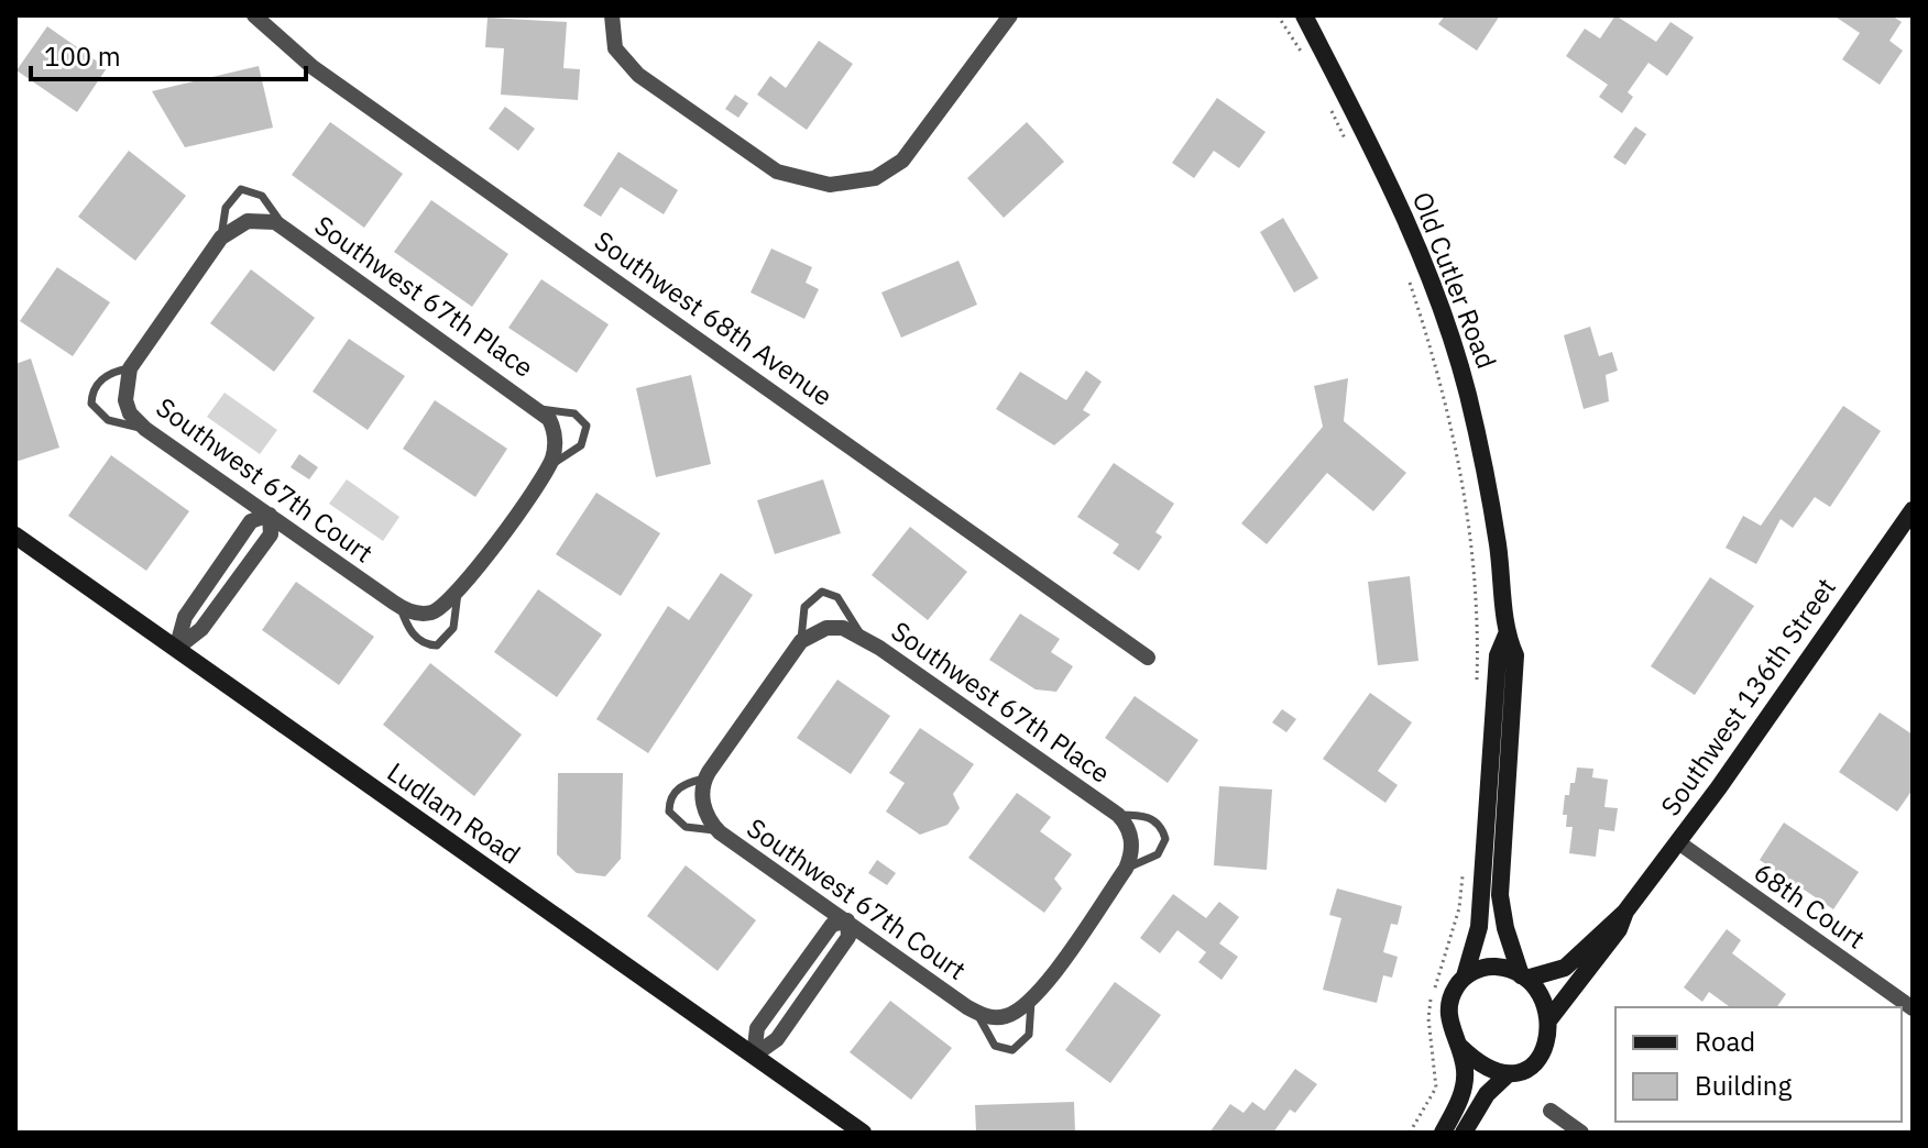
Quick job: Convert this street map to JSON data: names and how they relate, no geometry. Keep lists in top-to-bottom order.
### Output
{
  "streets": {
    "main road": ["Old Cutler Road", "Southwest 136th Street", "Ludlam Road"],
    "street": [
      "Southwest 67th Place",
      "Southwest 68th Avenue",
      "Southwest 67th Court",
      "68th Court"
    ]
  },
  "crossings": [
    ["Old Cutler Road", "Southwest 136th Street"],
    ["Southwest 136th Street", "68th Court"]
  ],
  "legend": ["Road", "Building"],
  "scale_bar": "100 m"
}
